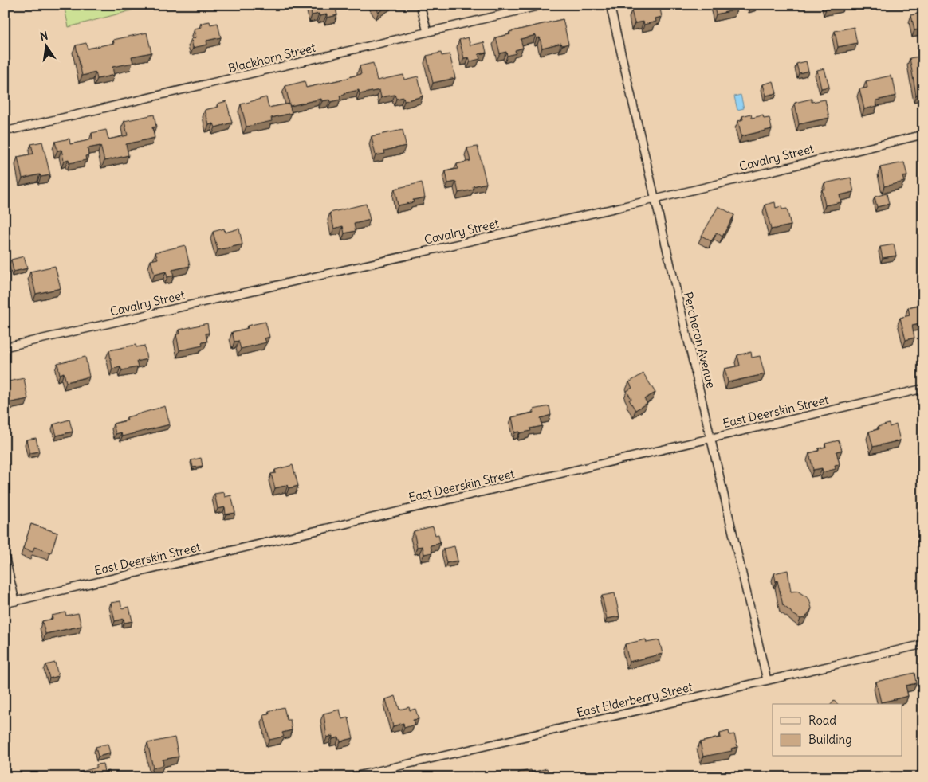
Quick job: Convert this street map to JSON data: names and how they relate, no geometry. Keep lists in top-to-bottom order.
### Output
{
  "streets": {
    "street": [
      "Blackhorn Street",
      "Cavalry Street",
      "Percheron Avenue",
      "East Deerskin Street",
      "East Elderberry Street"
    ]
  },
  "crossings": [
    ["Cavalry Street", "Percheron Avenue"],
    ["Percheron Avenue", "East Deerskin Street"],
    ["Percheron Avenue", "East Elderberry Street"]
  ],
  "legend": ["Road", "Building"],
  "north": "top"
}
